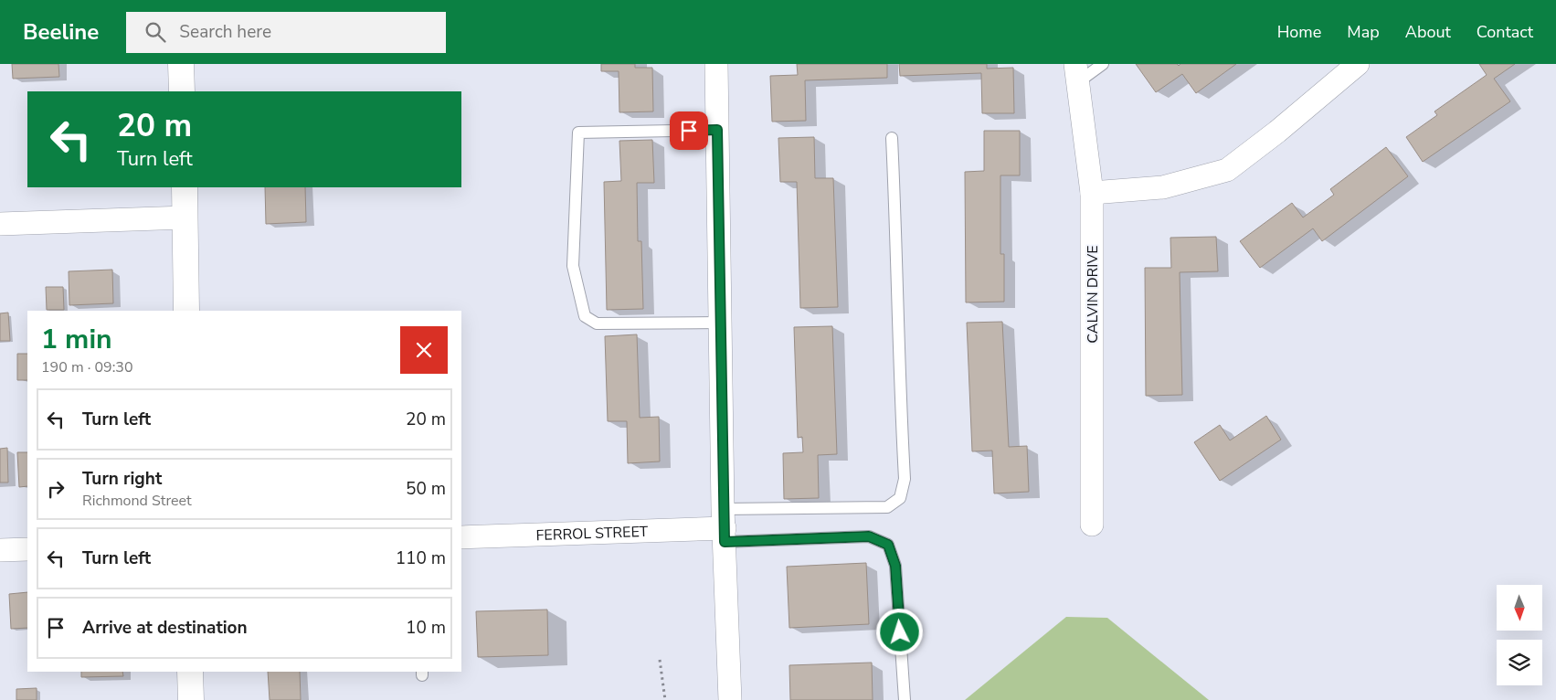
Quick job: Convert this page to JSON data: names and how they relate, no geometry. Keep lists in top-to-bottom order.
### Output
{
  "streets": {
    "street": ["CALVIN DRIVE", "FERROL STREET"]
  },
  "north": "bottom",
  "page": {
    "header": "Beeline",
    "search": "Search here",
    "nav": [
      "Home",
      "Map",
      "About",
      "Contact"
    ],
    "turn": ["20 m", "Turn left"],
    "heading": ["1 min", "190 m · 09:30"],
    "list": [
      {
        "name": "Turn left",
        "value": "20 m"
      },
      {
        "name": "Turn right",
        "note": "Richmond Street",
        "value": "50 m"
      },
      {
        "name": "Turn left",
        "value": "110 m"
      },
      {
        "name": "Arrive at destination",
        "value": "10 m"
      }
    ]
  }
}
